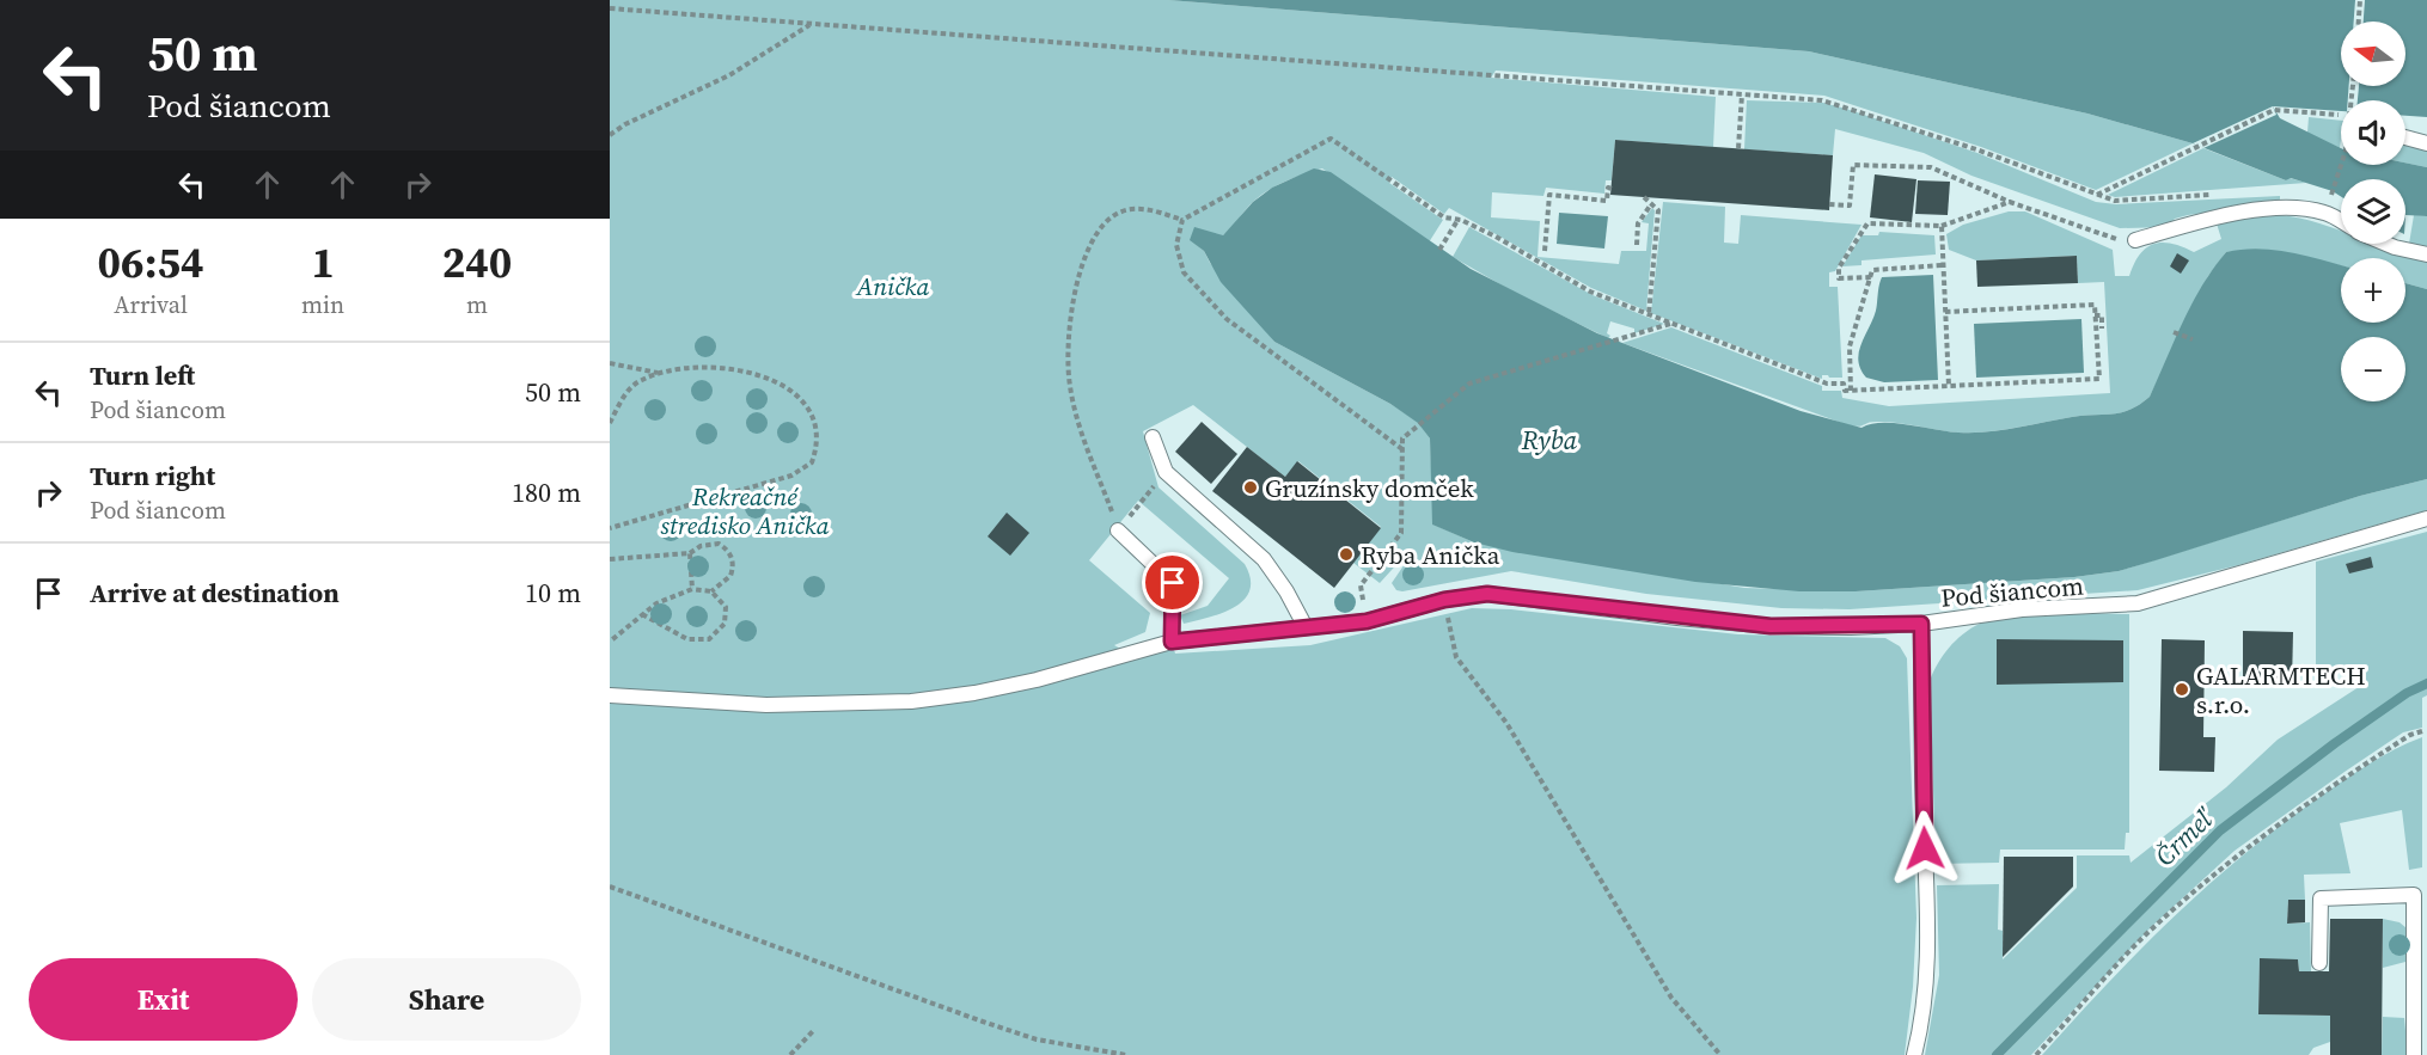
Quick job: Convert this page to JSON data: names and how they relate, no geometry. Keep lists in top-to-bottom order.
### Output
{
  "streets": {
    "lane": ["Pod šiancom"]
  },
  "water": ["Ryba", "Črmeľ"],
  "parks": ["Anička", "Rekreačné stredisko Anička"],
  "places": ["Gruzínsky domček", "Ryba Anička", "GALARMTECH s.r.o."],
  "north": "left",
  "page": {
    "turn": ["50 m", "Pod šiancom"],
    "map_buttons": ["+", "−"],
    "eta": [
      "06:54",
      "Arrival",
      "1",
      "min",
      "240",
      "m"
    ],
    "list": [
      {
        "name": "Turn left",
        "note": "Pod šiancom",
        "value": "50 m"
      },
      {
        "name": "Turn right",
        "note": "Pod šiancom",
        "value": "180 m"
      },
      {
        "name": "Arrive at destination",
        "value": "10 m"
      }
    ],
    "buttons": ["Exit", "Share"]
  }
}
